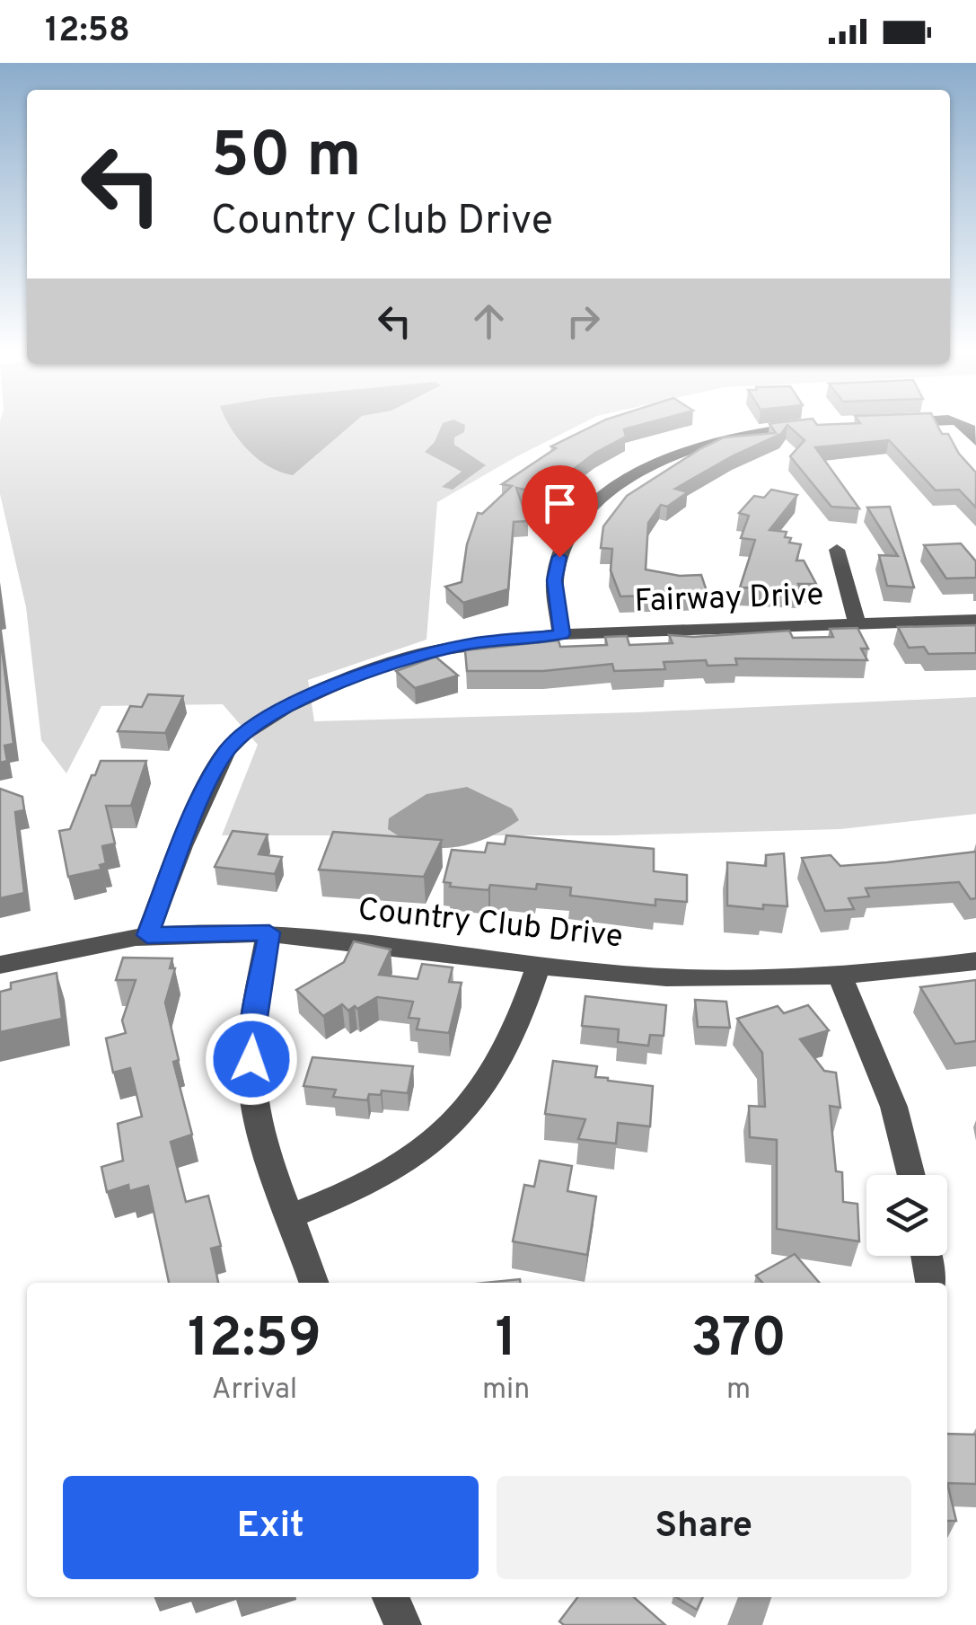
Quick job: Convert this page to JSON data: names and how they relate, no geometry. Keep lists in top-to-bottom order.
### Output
{
  "streets": {
    "street": ["Fairway Drive", "Country Club Drive"]
  },
  "crossings": [
    ["Fairway Drive", "Country Club Drive"]
  ],
  "page": {
    "status": "12:58",
    "turn": ["50 m", "Country Club Drive"],
    "eta": [
      "12:59",
      "Arrival",
      "1",
      "min",
      "370",
      "m"
    ],
    "buttons": ["Exit", "Share"]
  }
}
